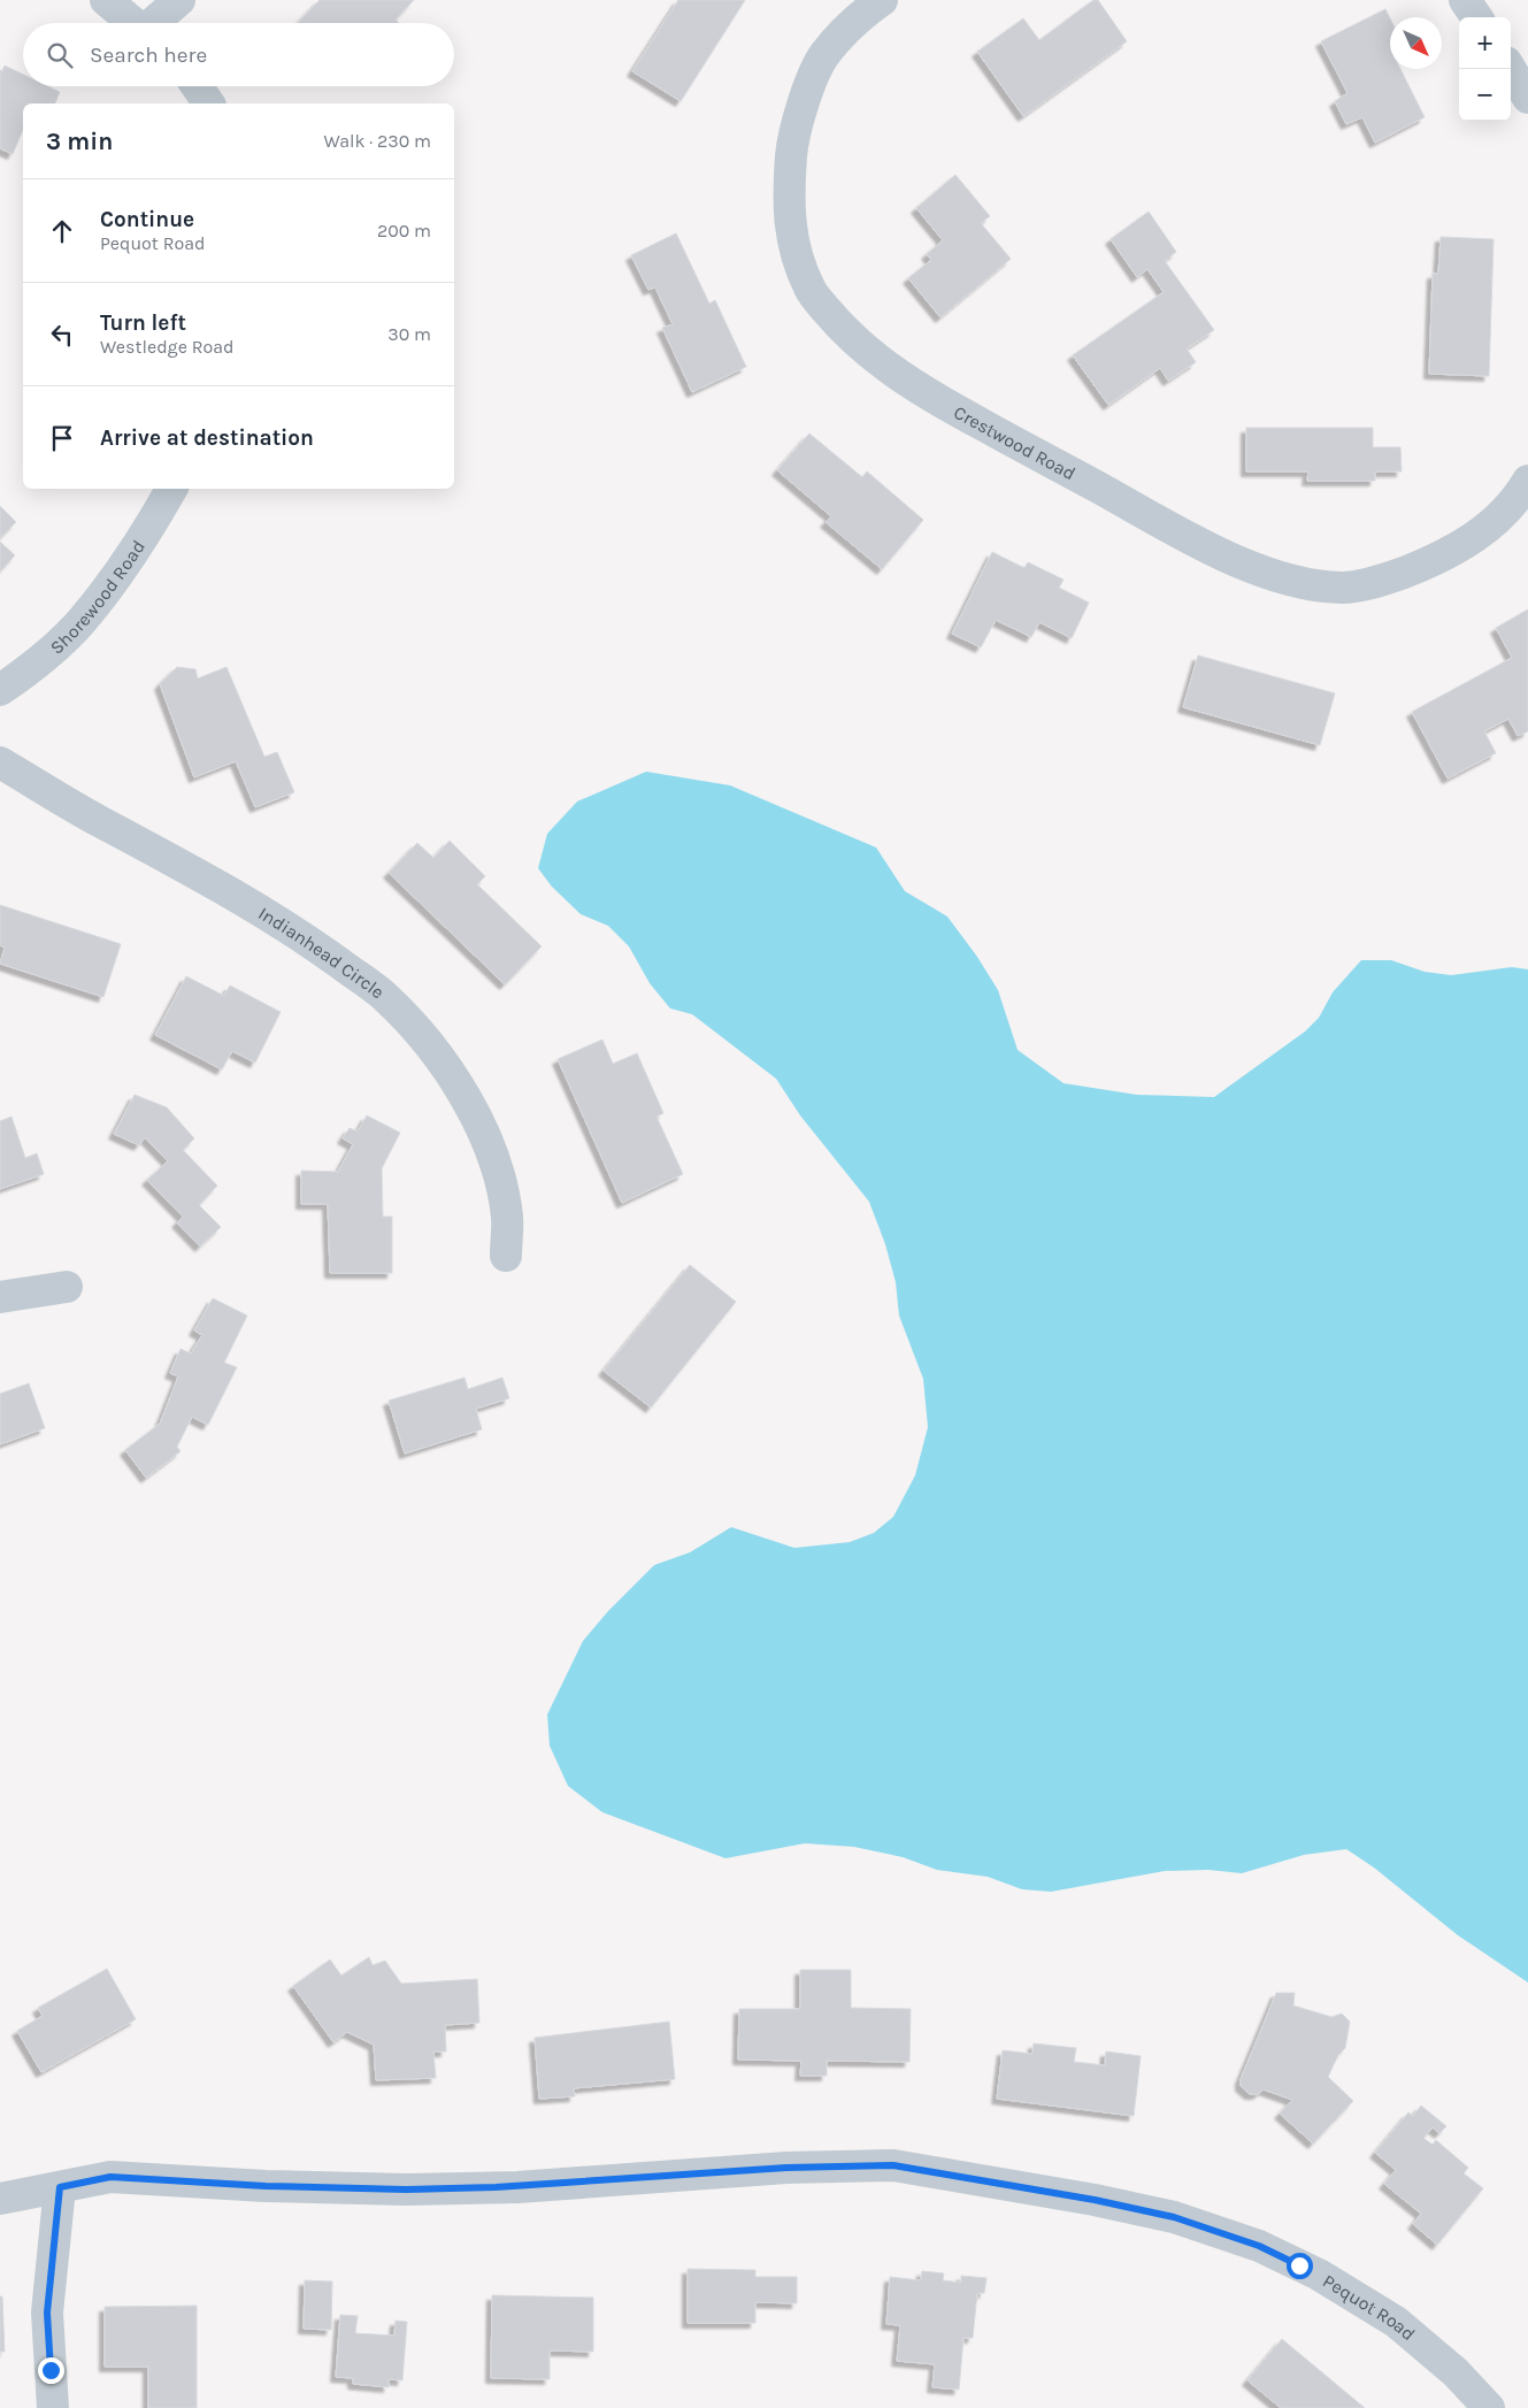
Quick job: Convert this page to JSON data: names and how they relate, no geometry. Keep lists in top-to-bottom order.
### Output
{
  "streets": {
    "street": [
      "Crestwood Road",
      "Shorewood Road",
      "Indianhead Circle",
      "Pequot Road"
    ]
  },
  "north": "bottom right",
  "page": {
    "map_buttons": ["+", "−"],
    "search": "Search here",
    "heading": ["3 min", "Walk · 230 m"],
    "list": [
      ["Continue", "Pequot Road", "200 m"],
      ["Turn left", "Westledge Road", "30 m"],
      "Arrive at destination"
    ]
  }
}
